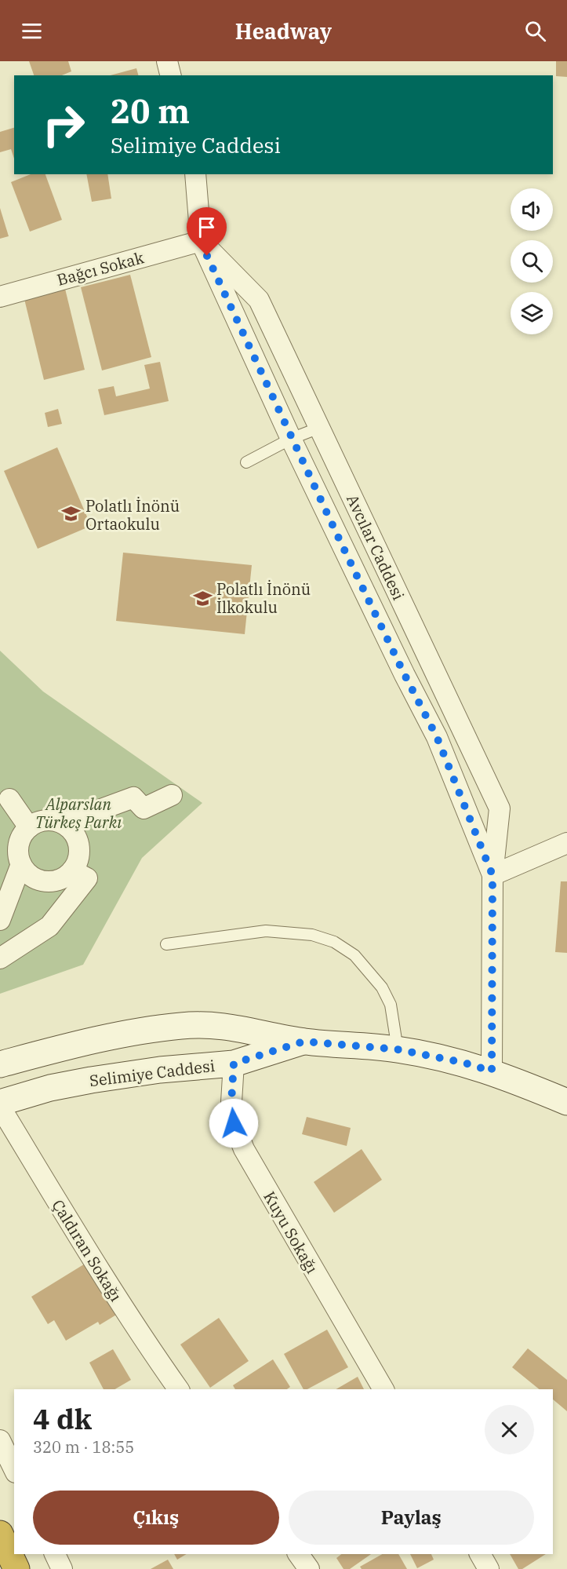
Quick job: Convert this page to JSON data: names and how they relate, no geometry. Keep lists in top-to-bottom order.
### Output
{
  "streets": {
    "street": [
      "Bağcı Sokak",
      "Avcılar Caddesi",
      "Selimiye Caddesi",
      "Kuyu Sokağı",
      "Çaldıran Sokağı"
    ]
  },
  "crossings": [
    ["Bağcı Sokak", "Avcılar Caddesi"],
    ["Avcılar Caddesi", "Selimiye Caddesi"],
    ["Selimiye Caddesi", "Kuyu Sokağı"],
    ["Selimiye Caddesi", "Çaldıran Sokağı"]
  ],
  "parks": ["Alparslan Türkeş Parkı"],
  "places": {
    "school or university": ["Polatlı İnönü Ortaokulu", "Polatlı İnönü İlkokulu"]
  },
  "page": {
    "header": "Headway",
    "turn": ["20 m", "Selimiye Caddesi"],
    "heading": ["4 dk", "320 m · 18:55"],
    "buttons": ["Çıkış", "Paylaş"]
  }
}
